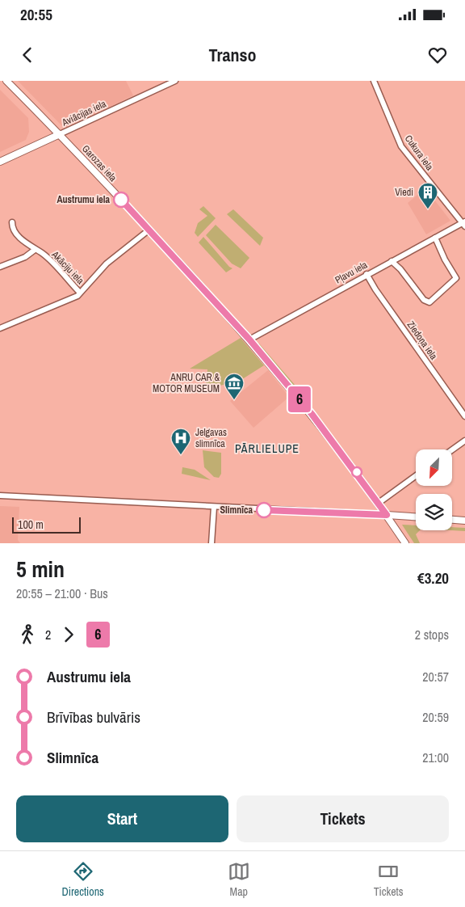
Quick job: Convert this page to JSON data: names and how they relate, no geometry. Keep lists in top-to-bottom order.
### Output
{
  "streets": {
    "main road": ["Aviācijas iela", "Garozas iela"],
    "street": [
      "Cukura iela",
      "Akāciju iela",
      "Pļavu iela",
      "Ziedoņa iela"
    ]
  },
  "crossings": [
    ["Aviācijas iela", "Garozas iela"],
    ["Cukura iela", "Pļavu iela"],
    ["Garozas iela", "Pļavu iela"],
    ["Pļavu iela", "Ziedoņa iela"]
  ],
  "districts": ["PĀRLIELUPE"],
  "places": {
    "other": ["Austrumu iela", "Slimnīca"],
    "building": ["Viedi"],
    "museum": ["ANRU CAR & MOTOR MUSEUM"],
    "hospital": ["Jelgavas slimnīca"]
  },
  "lines": ["bus line 6"],
  "scale_bar": "100 m",
  "north": "bottom left",
  "page": {
    "status": "20:55",
    "header": "Transo",
    "on_map": "6",
    "scale": "100 m",
    "heading": ["5 min", "20:55 – 21:00 · Bus", "€3.20"],
    "legs": ["2", "6", "2 stops"],
    "list": [
      {
        "name": "Austrumu iela",
        "value": "20:57"
      },
      {
        "name": "Brīvības bulvāris",
        "value": "20:59"
      },
      {
        "name": "Slimnīca",
        "value": "21:00"
      }
    ],
    "buttons": ["Start", "Tickets"],
    "tabs": ["Directions", "Map", "Tickets"]
  }
}
